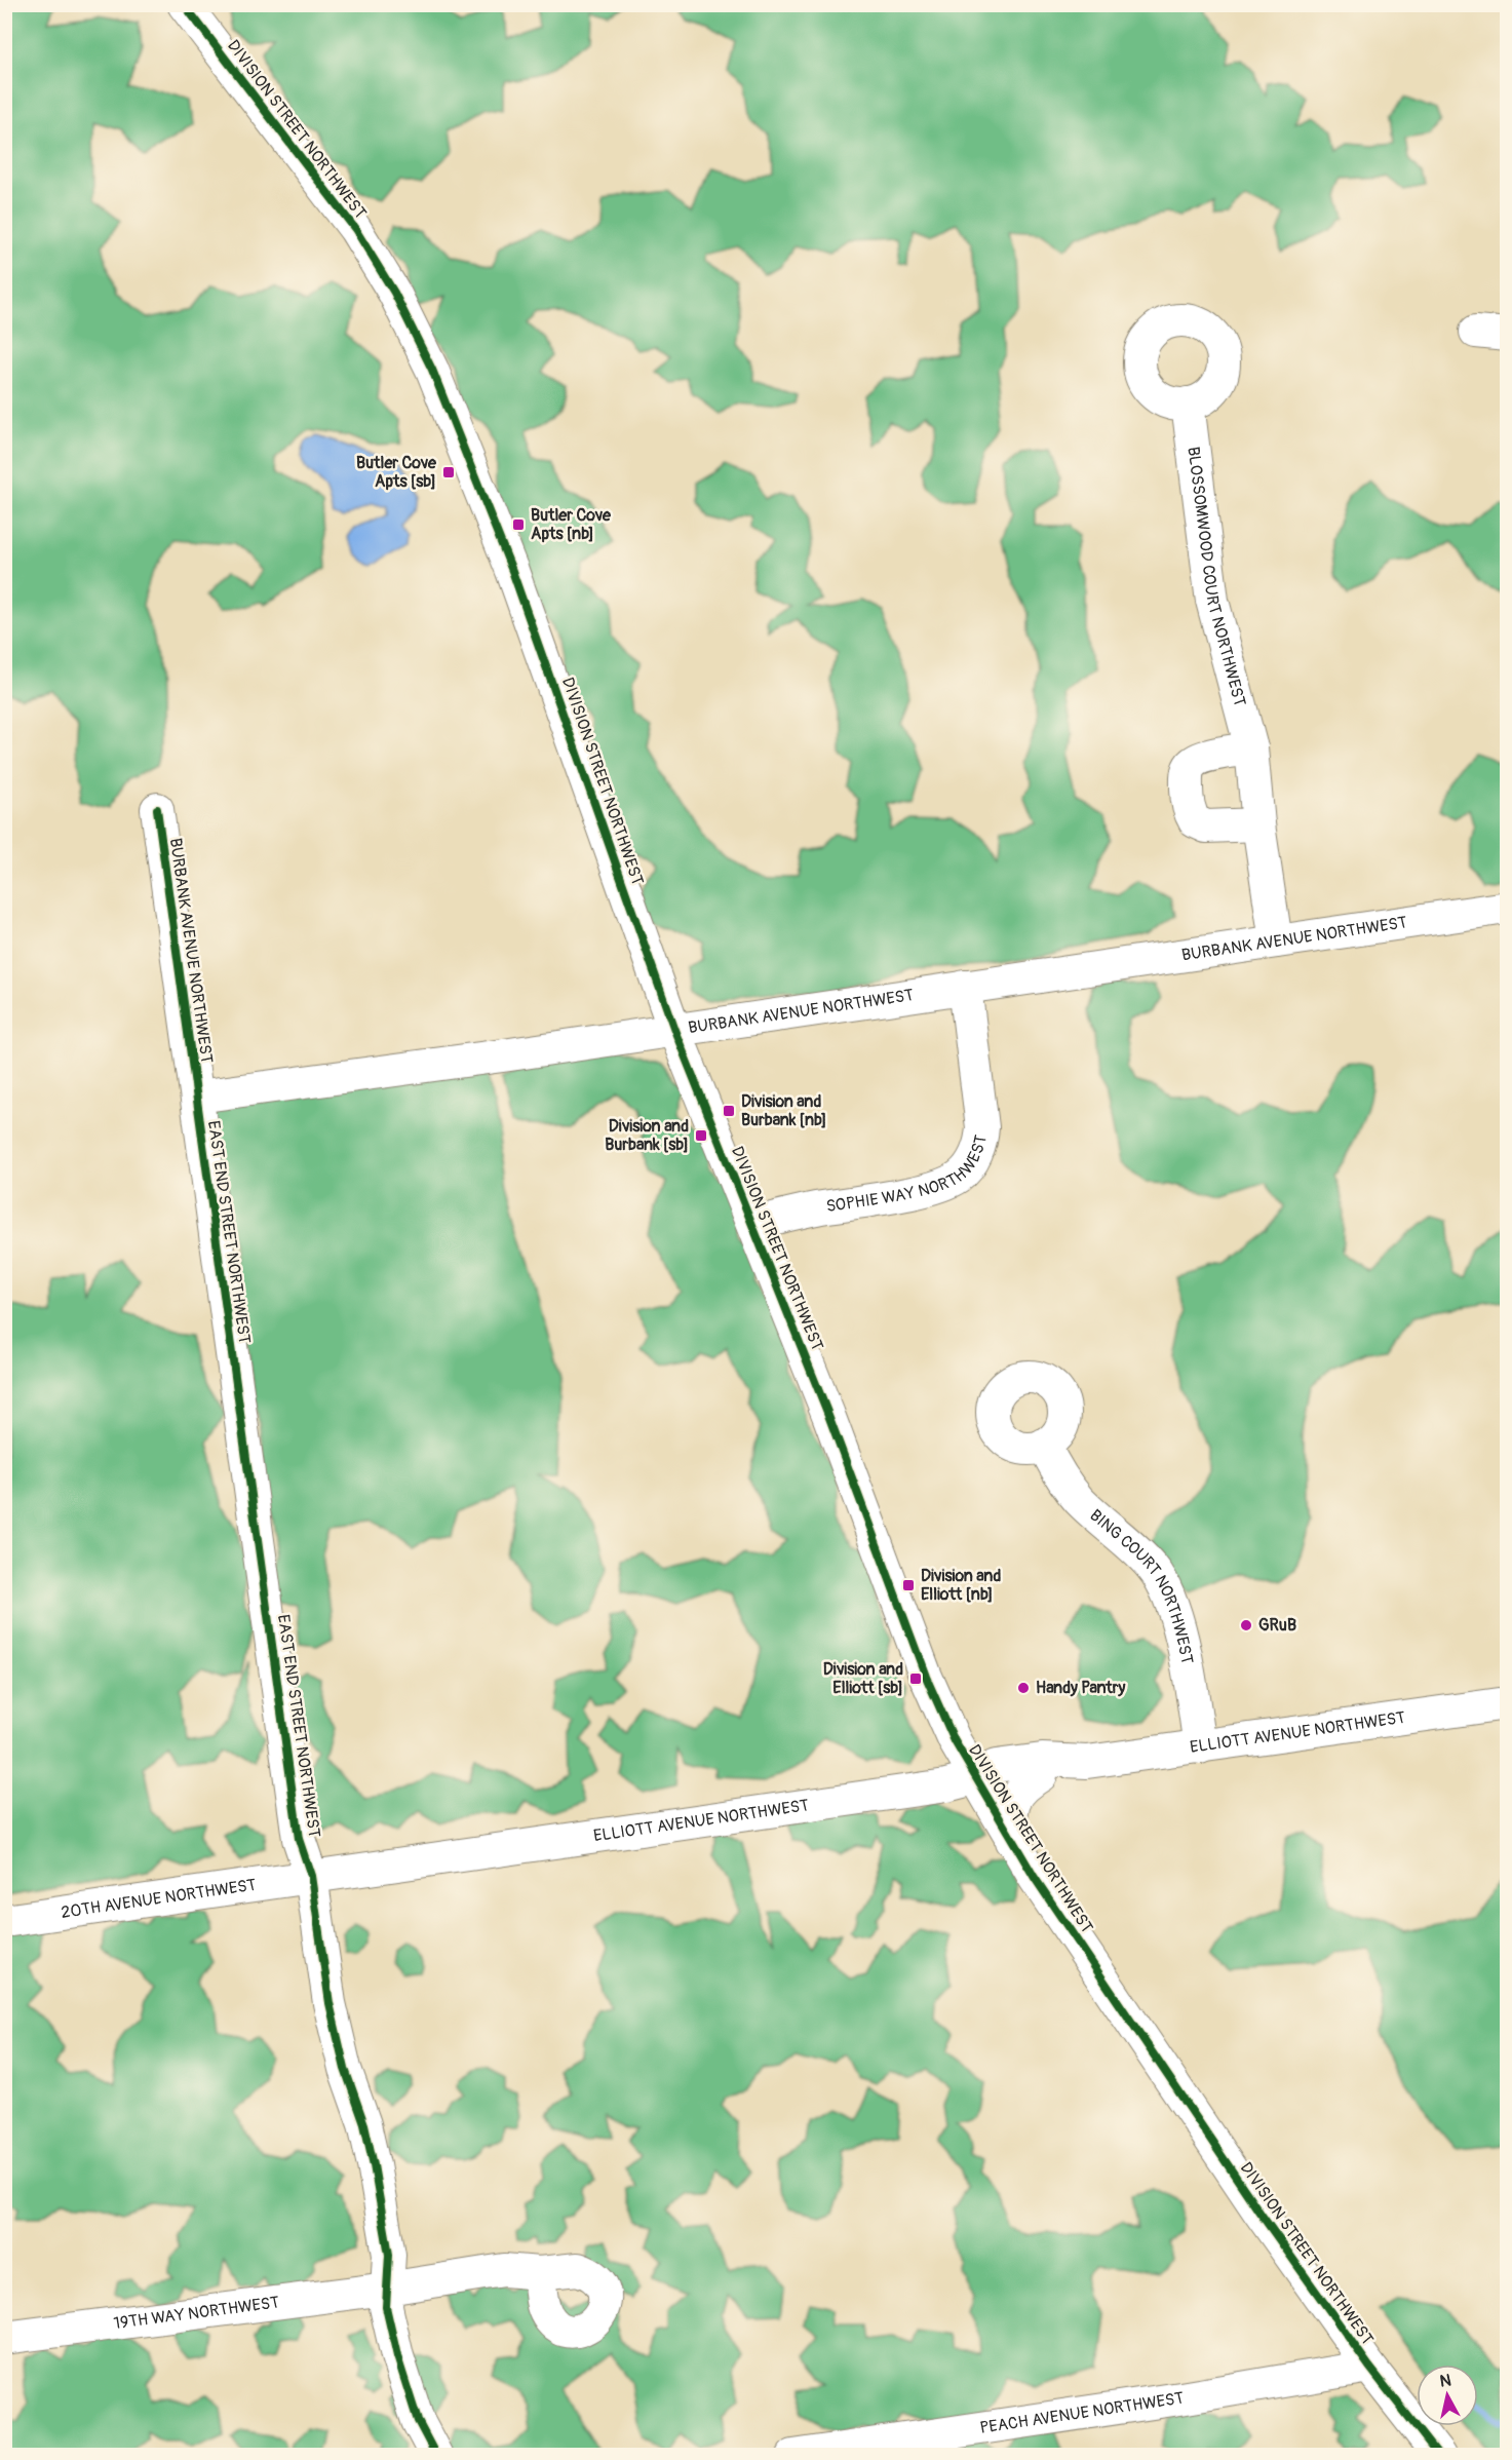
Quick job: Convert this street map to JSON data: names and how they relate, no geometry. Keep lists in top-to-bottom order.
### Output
{
  "streets": {
    "street": [
      "DIVISION STREET NORTHWEST",
      "BLOSSOMWOOD COURT NORTHWEST",
      "BURBANK AVENUE NORTHWEST",
      "SOPHIE WAY NORTHWEST",
      "EAST END STREET NORTHWEST",
      "BING COURT NORTHWEST",
      "ELLIOTT AVENUE NORTHWEST",
      "20TH AVENUE NORTHWEST",
      "19TH WAY NORTHWEST",
      "PEACH AVENUE NORTHWEST"
    ]
  },
  "crossings": [
    ["DIVISION STREET NORTHWEST", "BURBANK AVENUE NORTHWEST"],
    ["DIVISION STREET NORTHWEST", "SOPHIE WAY NORTHWEST"],
    ["DIVISION STREET NORTHWEST", "ELLIOTT AVENUE NORTHWEST"],
    ["DIVISION STREET NORTHWEST", "PEACH AVENUE NORTHWEST"],
    ["BLOSSOMWOOD COURT NORTHWEST", "BURBANK AVENUE NORTHWEST"],
    ["BURBANK AVENUE NORTHWEST", "SOPHIE WAY NORTHWEST"],
    ["BURBANK AVENUE NORTHWEST", "EAST END STREET NORTHWEST"],
    ["EAST END STREET NORTHWEST", "ELLIOTT AVENUE NORTHWEST"],
    ["EAST END STREET NORTHWEST", "20TH AVENUE NORTHWEST"],
    ["EAST END STREET NORTHWEST", "19TH WAY NORTHWEST"],
    ["BING COURT NORTHWEST", "ELLIOTT AVENUE NORTHWEST"],
    ["ELLIOTT AVENUE NORTHWEST", "20TH AVENUE NORTHWEST"]
  ],
  "places": {
    "transit": [
      "Butler Cove Apts [sb]",
      "Butler Cove Apts [nb]",
      "Division and Burbank [nb]",
      "Division and Burbank [sb]",
      "Division and Elliott [nb]",
      "Division and Elliott [sb]"
    ],
    "other": ["GRuB", "Handy Pantry"]
  },
  "north": "top"
}
